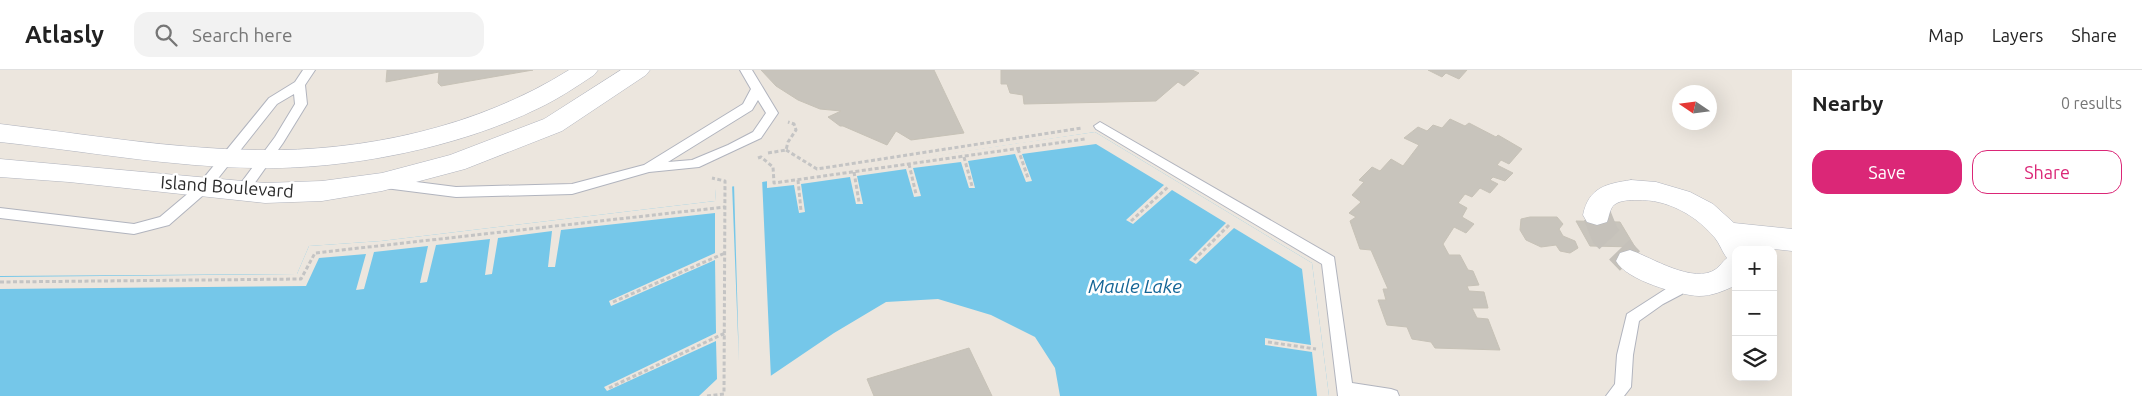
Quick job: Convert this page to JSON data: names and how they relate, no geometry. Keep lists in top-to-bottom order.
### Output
{
  "streets": {
    "street": ["Island Boulevard"]
  },
  "water": ["Maule Lake"],
  "north": "left",
  "page": {
    "header": "Atlasly",
    "search": "Search here",
    "nav": ["Map", "Layers", "Share"],
    "heading": ["Nearby", "0 results"],
    "buttons": ["Save", "Share"],
    "map_buttons": ["+", "−"]
  }
}
